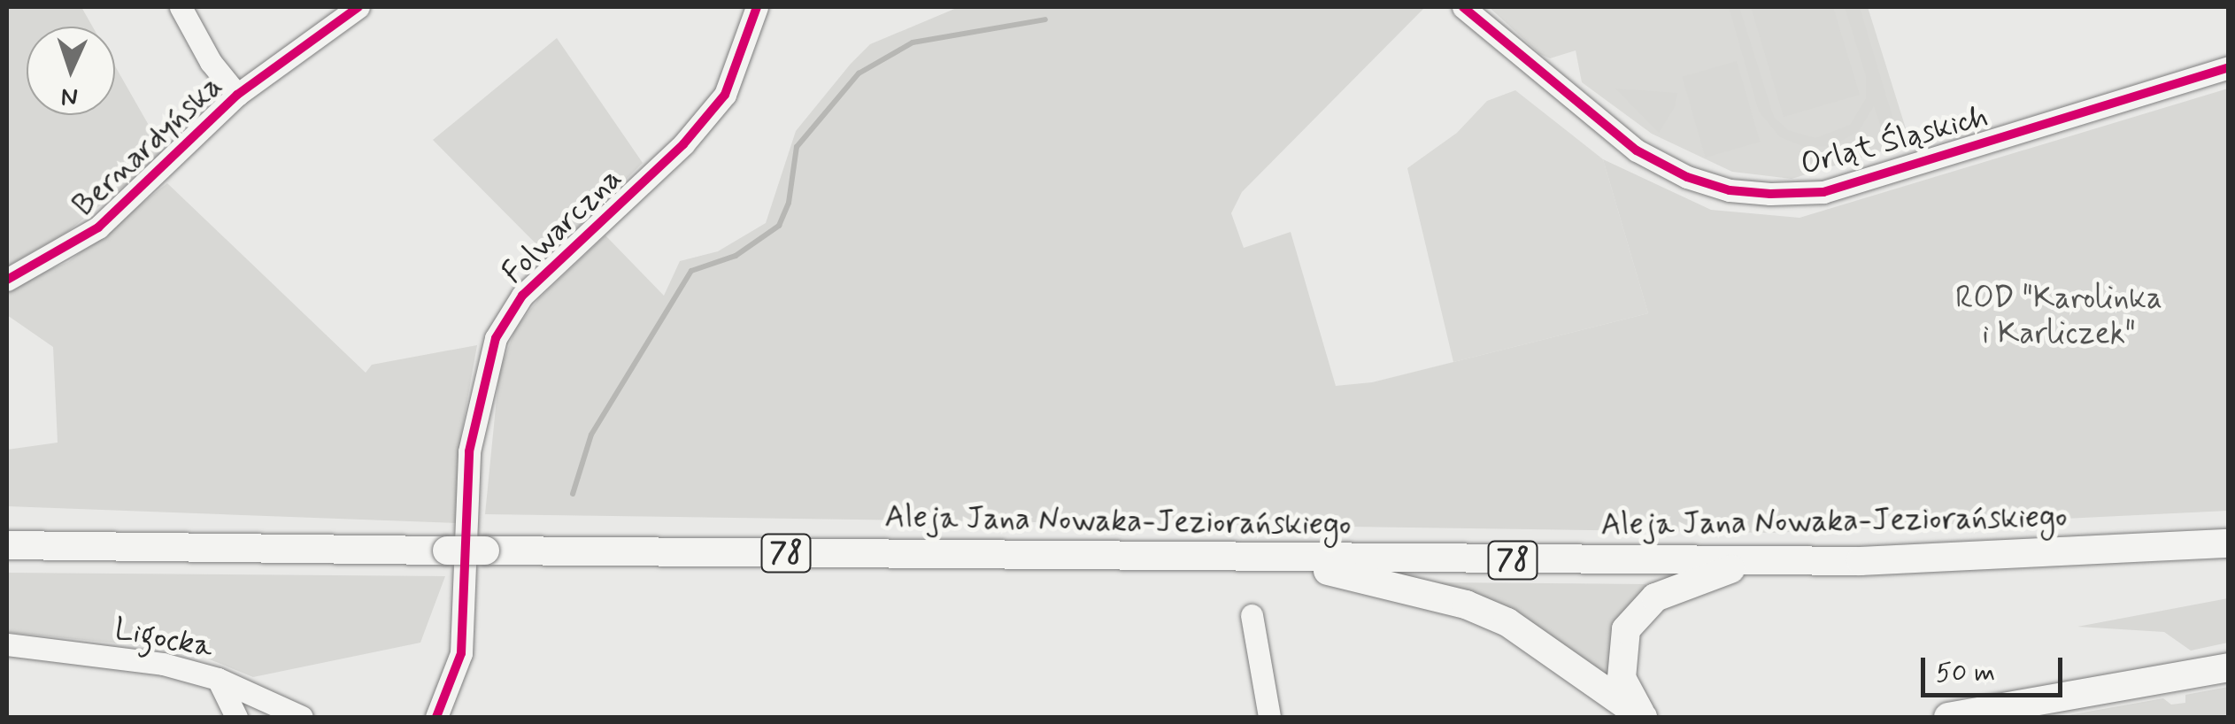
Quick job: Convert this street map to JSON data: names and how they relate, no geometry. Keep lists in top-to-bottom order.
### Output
{
  "streets": {
    "main road": ["Aleja Jana Nowaka-Jeziorańskiego", "78"],
    "street": [
      "Orląt Śląskich",
      "Bernardyńska",
      "Folwarczna",
      "Ligocka"
    ]
  },
  "parks": ["ROD \"Karolinka i Karliczek\""],
  "scale_bar": "50 m",
  "north": "bottom"
}
